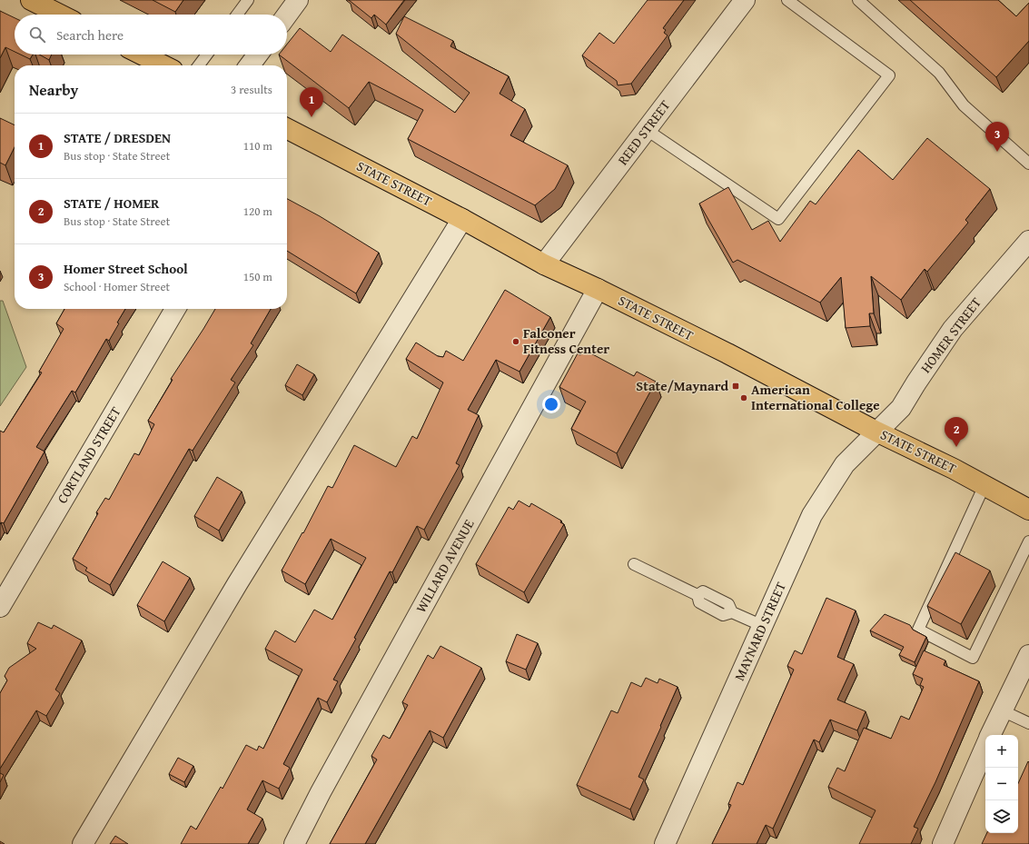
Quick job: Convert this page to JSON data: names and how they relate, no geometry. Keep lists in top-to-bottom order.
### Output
{
  "streets": {
    "main road": ["STATE STREET"],
    "street": [
      "REED STREET",
      "HOMER STREET",
      "CORTLAND STREET",
      "WILLARD AVENUE",
      "MAYNARD STREET"
    ]
  },
  "crossings": [
    ["REED STREET", "STATE STREET"],
    ["STATE STREET", "HOMER STREET"],
    ["STATE STREET", "WILLARD AVENUE"],
    ["STATE STREET", "MAYNARD STREET"],
    ["HOMER STREET", "MAYNARD STREET"]
  ],
  "places": {
    "other": ["Falconer Fitness Center", "American International College"],
    "transit": ["State/Maynard"]
  },
  "page": {
    "search": "Search here",
    "heading": ["Nearby", "3 results"],
    "pins": ["1", "3", "2"],
    "list": [
      {
        "mark": "1",
        "name": "STATE / DRESDEN",
        "note": "Bus stop · State Street",
        "value": "110 m"
      },
      {
        "mark": "2",
        "name": "STATE / HOMER",
        "note": "Bus stop · State Street",
        "value": "120 m"
      },
      {
        "mark": "3",
        "name": "Homer Street School",
        "note": "School · Homer Street",
        "value": "150 m"
      }
    ],
    "map_buttons": ["+", "−"]
  }
}
